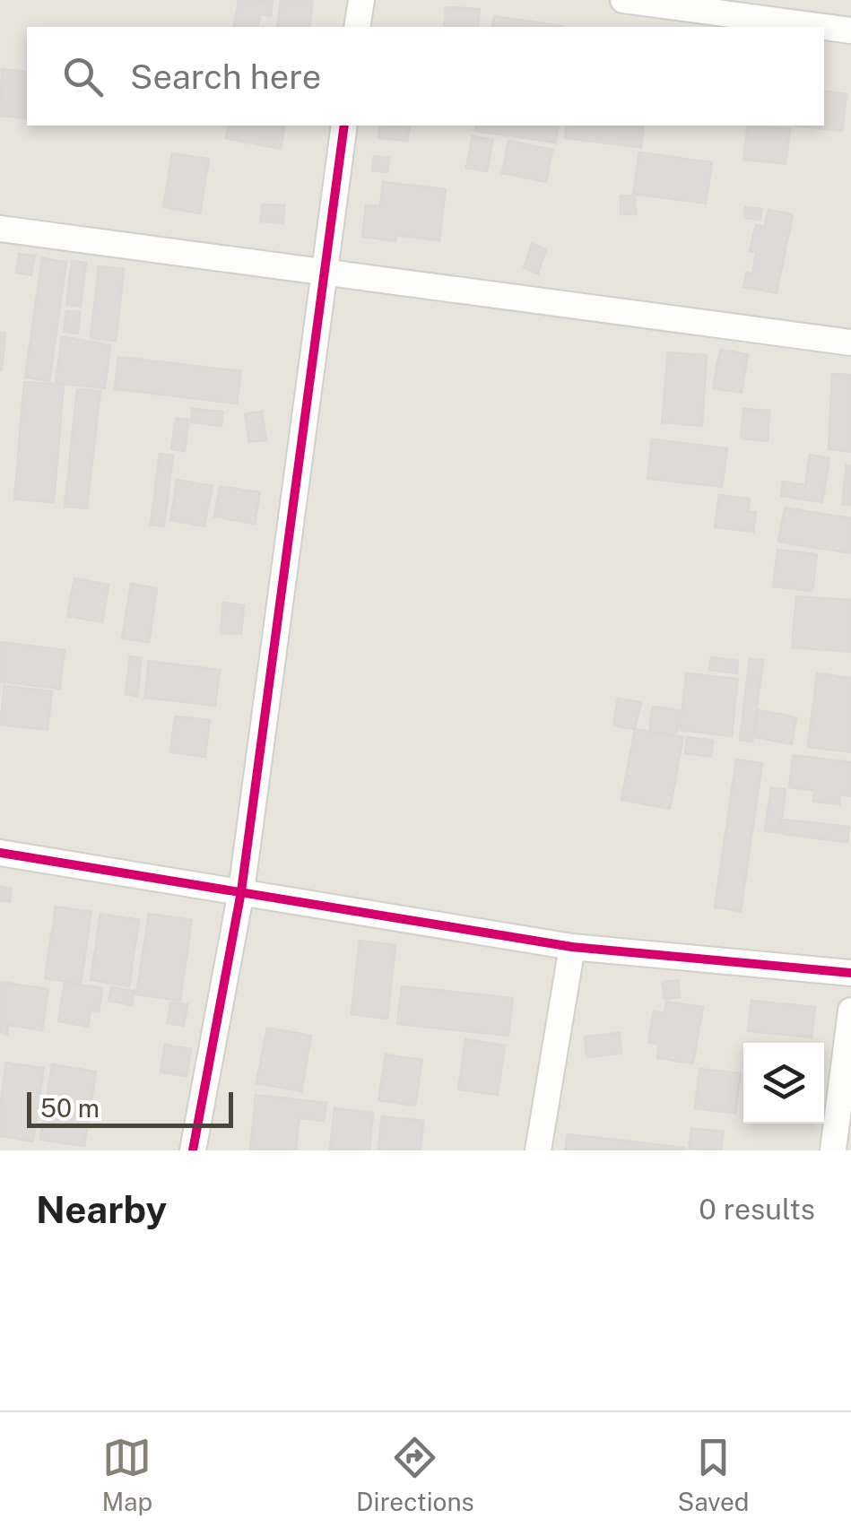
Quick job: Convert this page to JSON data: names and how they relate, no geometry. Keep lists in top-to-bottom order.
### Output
{
  "scale_bar": "50 m",
  "page": {
    "search": "Search here",
    "scale": "50 m",
    "heading": ["Nearby", "0 results"],
    "nav": ["Map", "Directions", "Saved"]
  }
}
